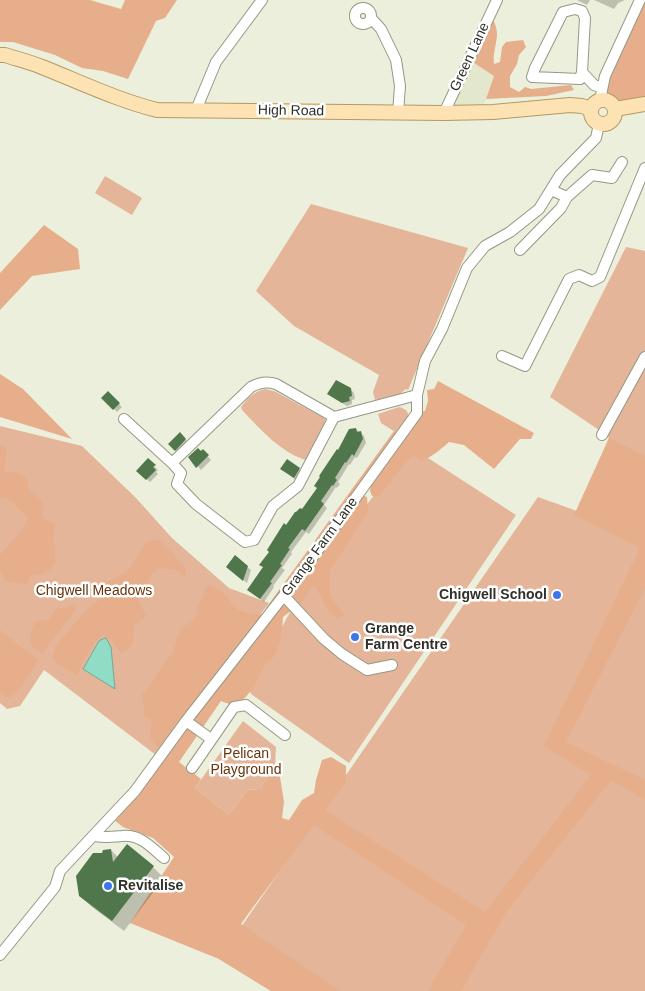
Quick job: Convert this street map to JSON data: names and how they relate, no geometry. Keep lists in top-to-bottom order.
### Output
{
  "streets": {
    "main road": ["High Road"],
    "street": ["Green Lane", "Grange Farm Lane"]
  },
  "crossings": [
    ["Green Lane", "High Road"],
    ["High Road", "Grange Farm Lane"]
  ],
  "parks": ["Chigwell Meadows", "Pelican Playground"],
  "places": ["Chigwell School", "Grange Farm Centre", "Revitalise"]
}
